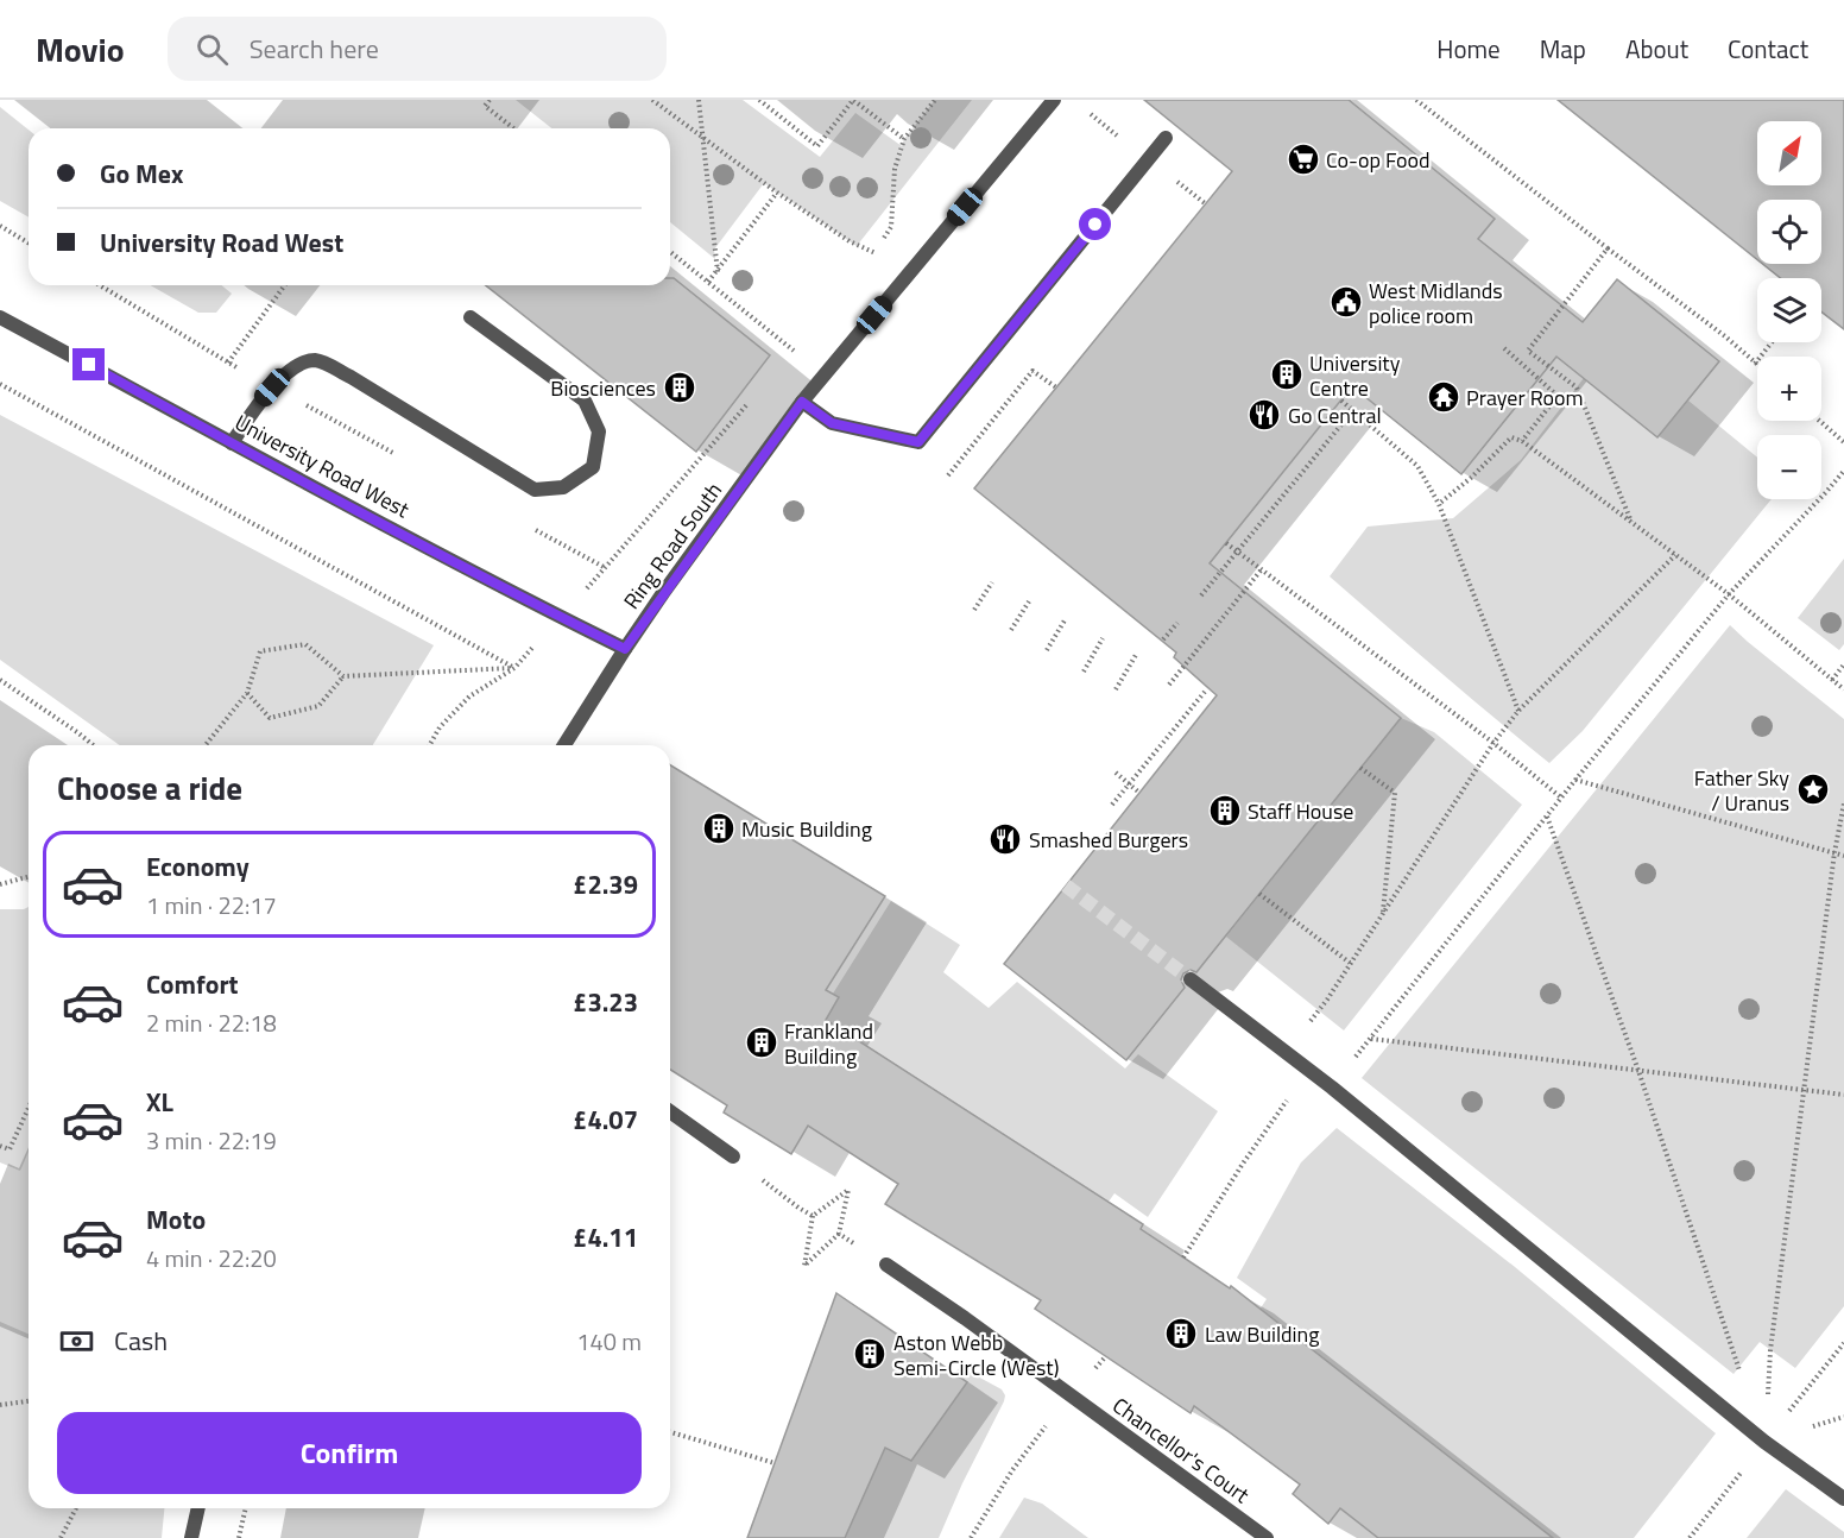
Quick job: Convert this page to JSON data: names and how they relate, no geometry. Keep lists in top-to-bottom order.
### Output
{
  "streets": {
    "street": ["University Road West", "Ring Road South", "Chancellor's Court"]
  },
  "crossings": [
    ["University Road West", "Ring Road South"]
  ],
  "places": {
    "supermarket": ["Co-op Food"],
    "public building": ["West Midlands police room"],
    "building": [
      "University Centre",
      "Biosciences",
      "Staff House",
      "Music Building",
      "Frankland Building",
      "Law Building",
      "Aston Webb Semi-Circle (West)"
    ],
    "temple": ["Prayer Room"],
    "restaurant": ["Go Central", "Smashed Burgers"],
    "place": ["Father Sky / Uranus"]
  },
  "north": "top right",
  "page": {
    "header": "Movio",
    "search": "Search here",
    "nav": [
      "Home",
      "Map",
      "About",
      "Contact"
    ],
    "map_buttons": ["+", "−"],
    "banner": ["Go Mex", "University Road West"],
    "heading": "Choose a ride",
    "list": [
      {
        "name": "Economy",
        "note": "1 min · 22:17",
        "value": "£2.39"
      },
      {
        "name": "Comfort",
        "note": "2 min · 22:18",
        "value": "£3.23"
      },
      {
        "name": "XL",
        "note": "3 min · 22:19",
        "value": "£4.07"
      },
      {
        "name": "Moto",
        "note": "4 min · 22:20",
        "value": "£4.11"
      }
    ],
    "pay": ["Cash", "140 m"],
    "buttons": "Confirm"
  }
}
